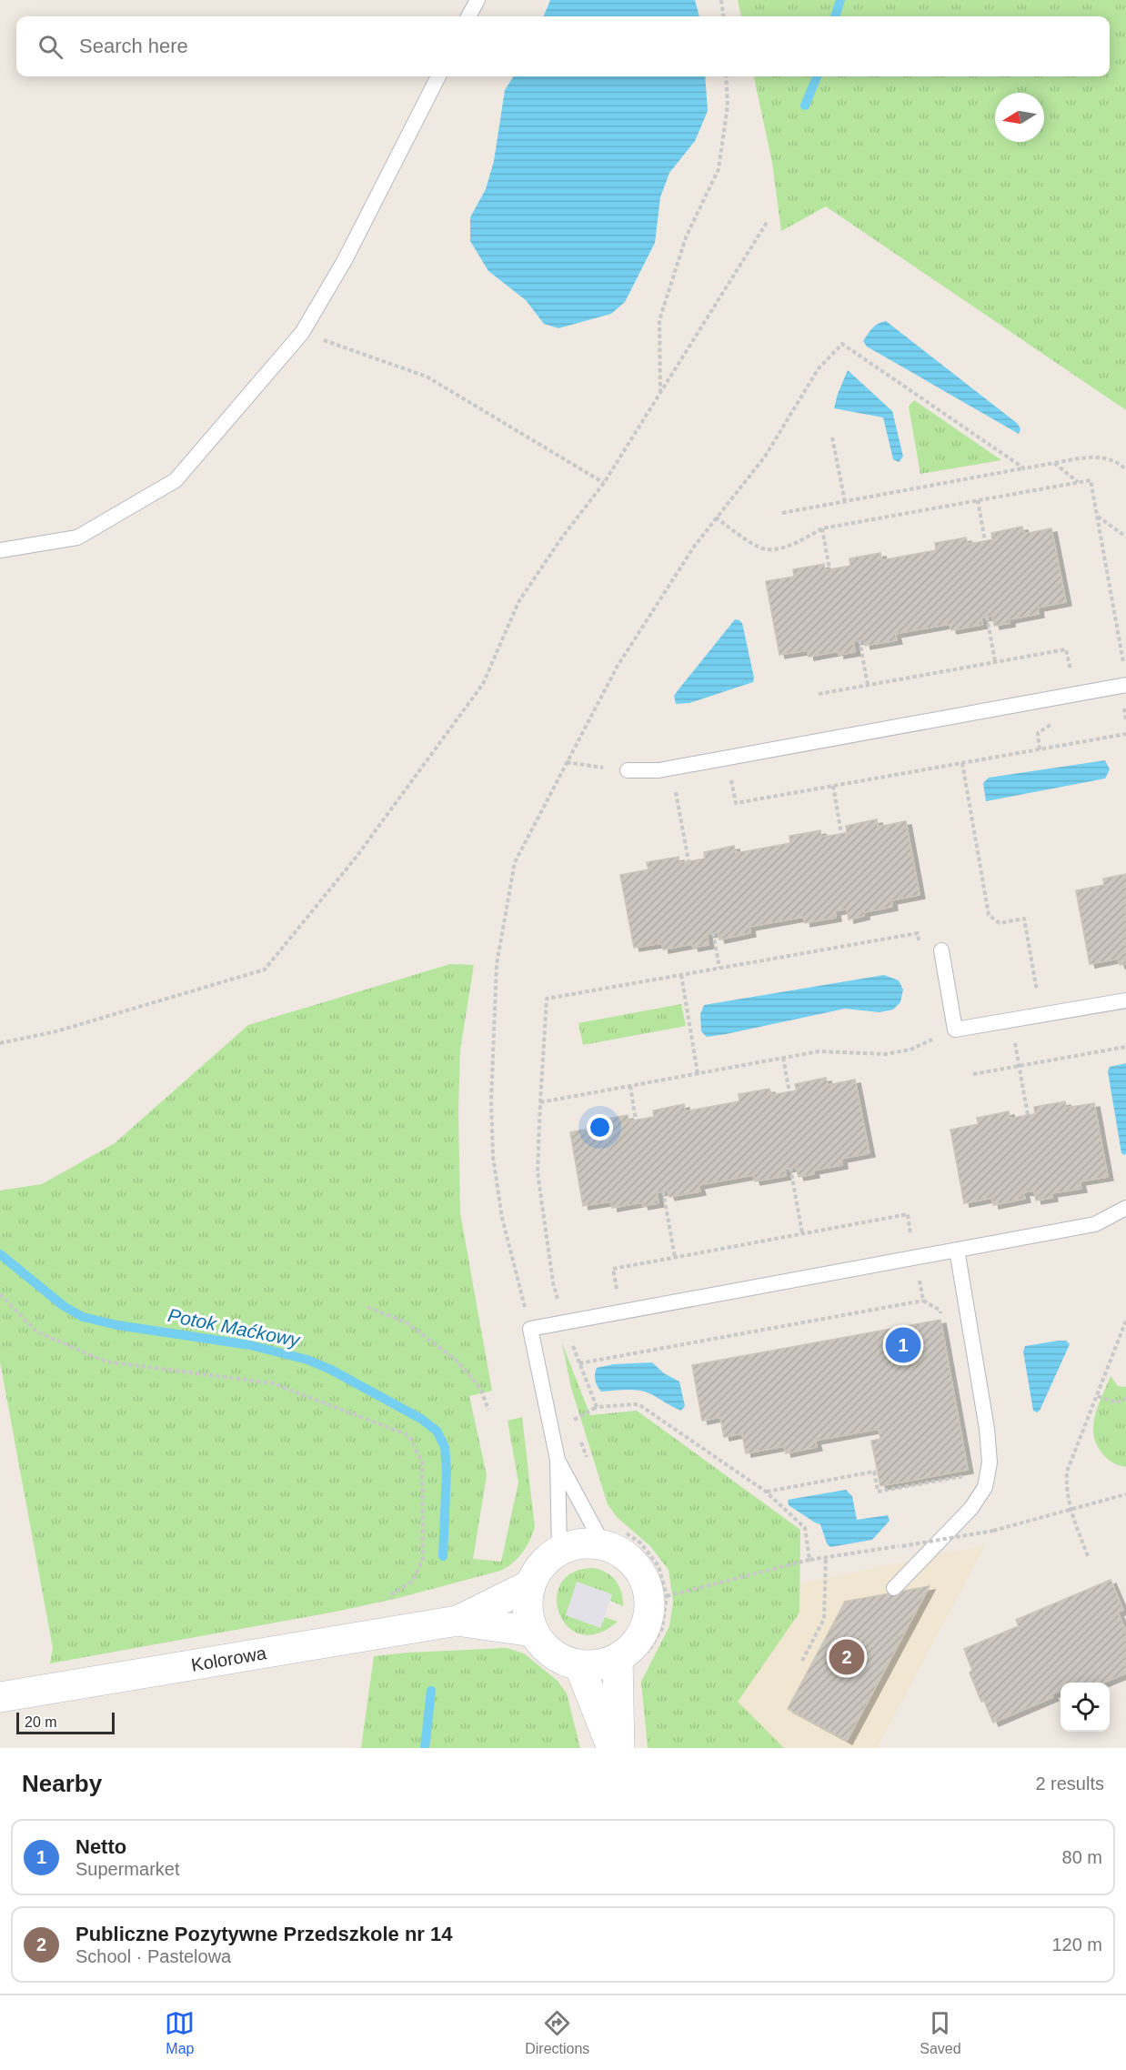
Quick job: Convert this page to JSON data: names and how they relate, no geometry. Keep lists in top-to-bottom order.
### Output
{
  "streets": {
    "street": ["Kolorowa"]
  },
  "water": ["Potok Maćkowy"],
  "scale_bar": "20 m",
  "north": "left",
  "page": {
    "search": "Search here",
    "pins": ["1", "2"],
    "scale": "20 m",
    "heading": ["Nearby", "2 results"],
    "list": [
      {
        "mark": "1",
        "name": "Netto",
        "note": "Supermarket",
        "value": "80 m"
      },
      {
        "mark": "2",
        "name": "Publiczne Pozytywne Przedszkole nr 14",
        "note": "School · Pastelowa",
        "value": "120 m"
      }
    ],
    "nav": ["Map", "Directions", "Saved"]
  }
}
